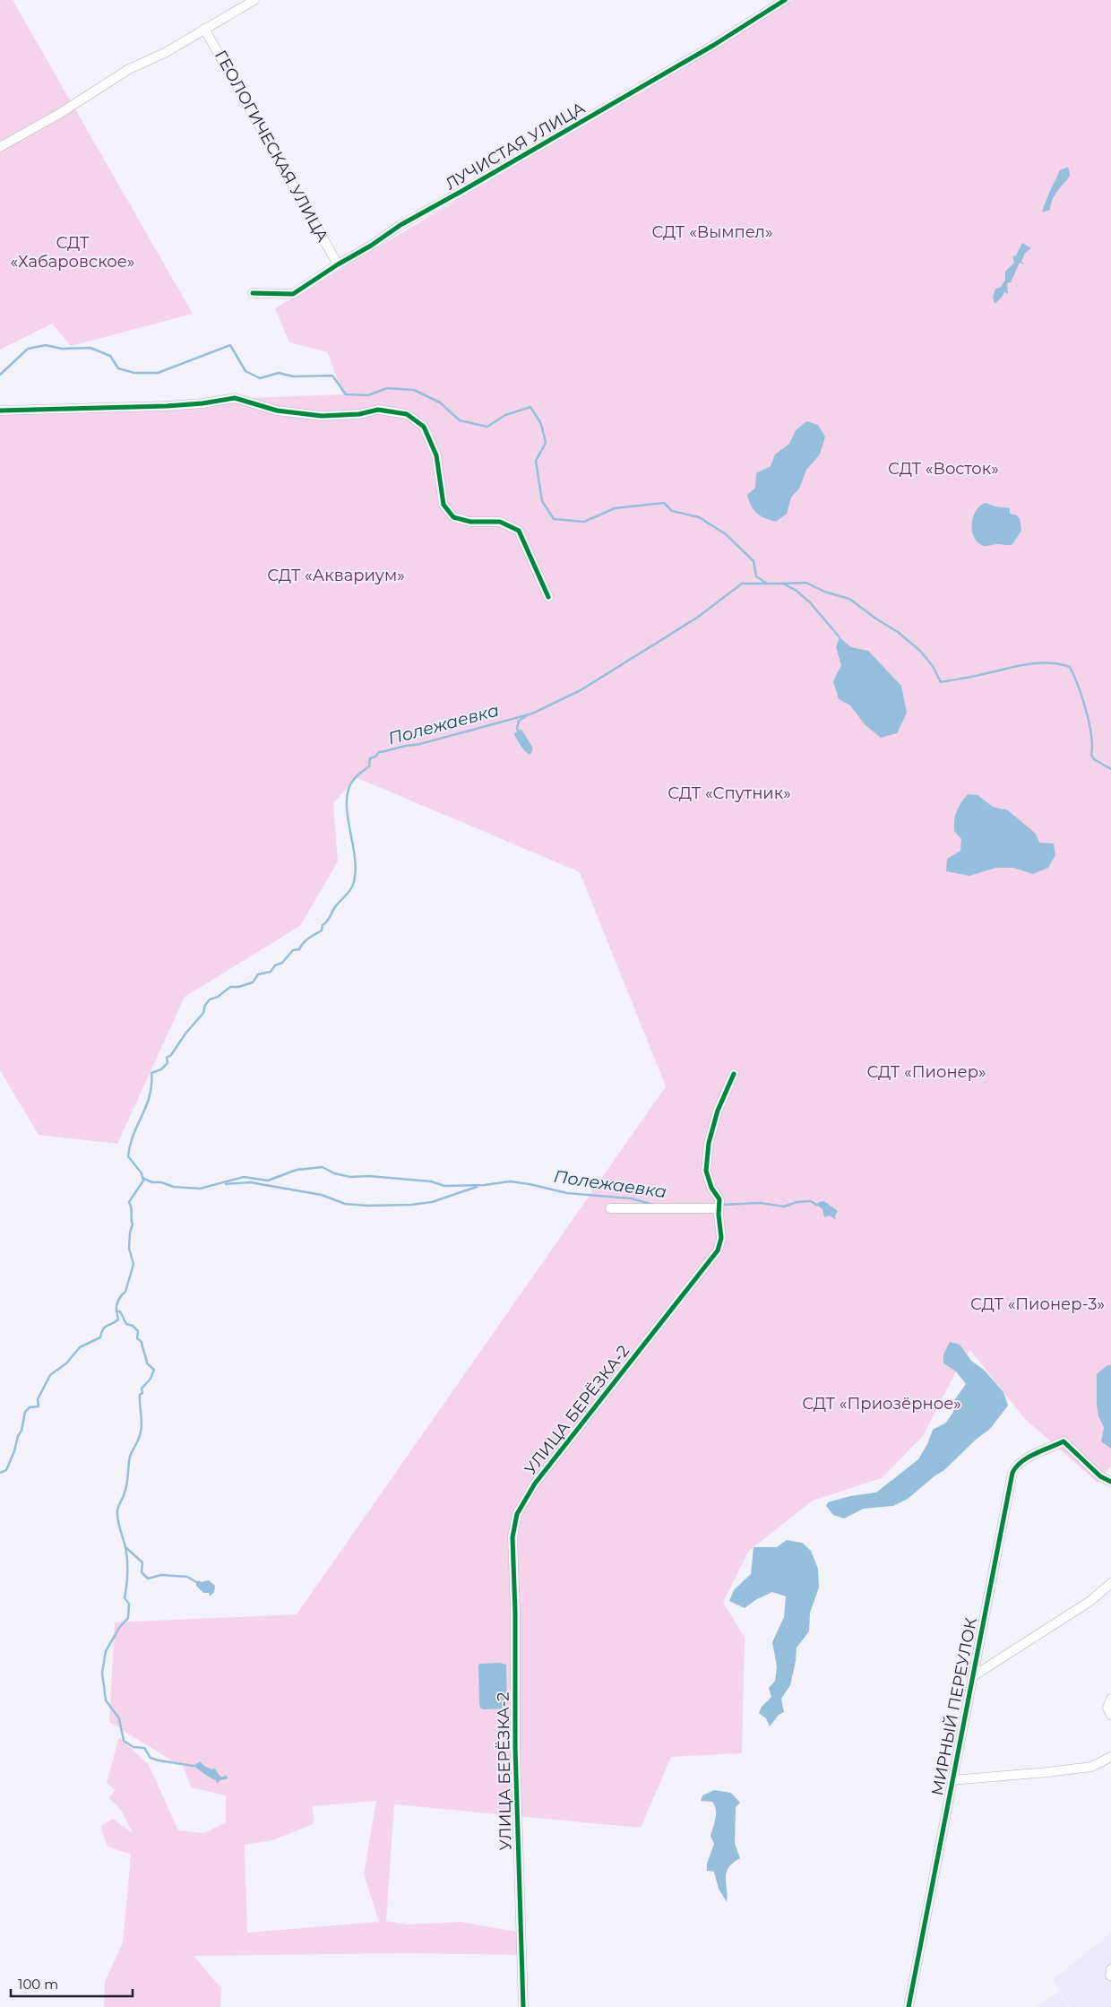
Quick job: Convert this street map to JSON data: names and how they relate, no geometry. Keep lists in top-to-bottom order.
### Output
{
  "streets": {
    "street": [
      "ГЕОЛОГИЧЕСКАЯ УЛИЦА",
      "ЛУЧИСТАЯ УЛИЦА",
      "УЛИЦА БЕРЁЗКА-2",
      "МИРНЫЙ ПЕРЕУЛОК"
    ]
  },
  "crossings": [
    ["ГЕОЛОГИЧЕСКАЯ УЛИЦА", "ЛУЧИСТАЯ УЛИЦА"]
  ],
  "water": ["Полежаевка"],
  "parks": [
    "СДТ «Вымпел»",
    "СДТ «Хабаровское»",
    "СДТ «Восток»",
    "СДТ «Аквариум»",
    "СДТ «Спутник»",
    "СДТ «Пионер»",
    "СДТ «Пионер-3»",
    "СДТ «Приозёрное»"
  ],
  "scale_bar": "100 m"
}
